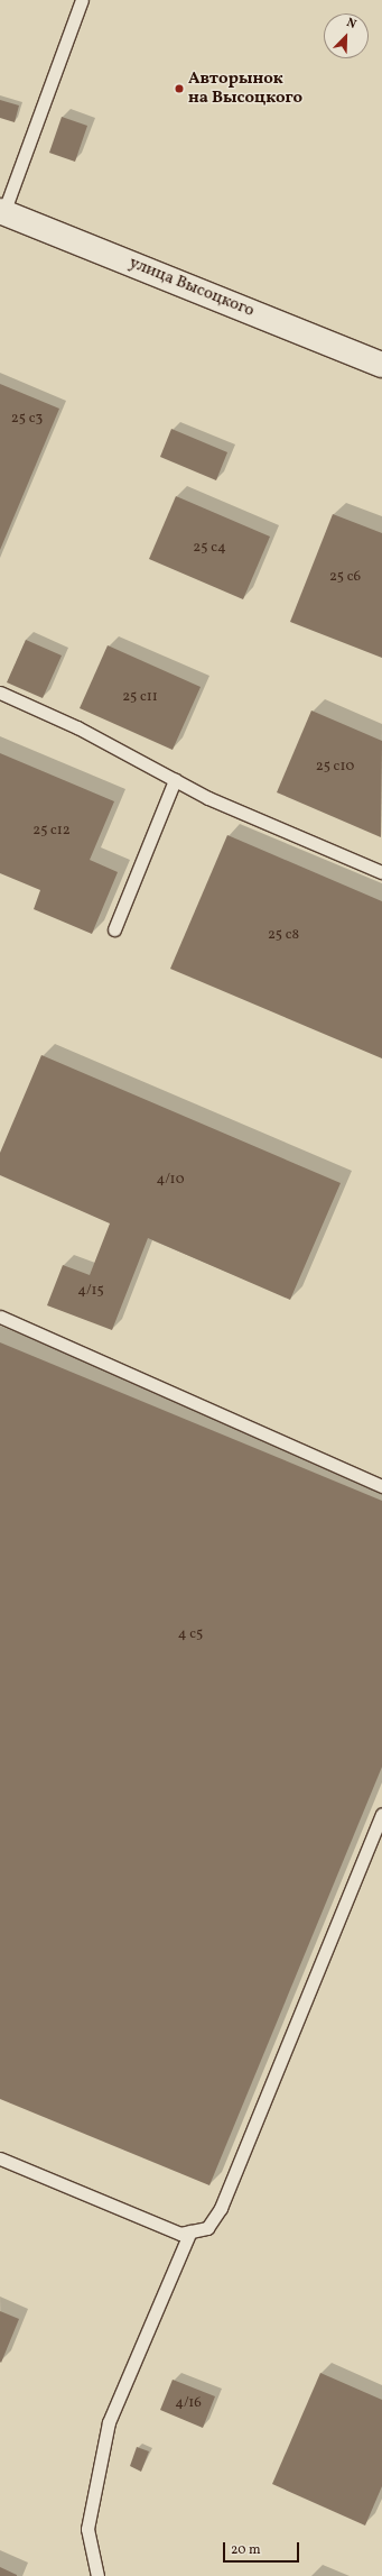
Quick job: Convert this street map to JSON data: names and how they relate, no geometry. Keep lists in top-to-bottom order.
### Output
{
  "streets": {
    "street": ["улица Высоцкого"]
  },
  "places": ["Авторынок на Высоцкого"],
  "house_numbers": [
    "25 с3",
    "25 с4",
    "25 с6",
    "25 с11",
    "25 с10",
    "25 с12",
    "25 с8",
    "4/10",
    "4/15",
    "4 с5",
    "4/16"
  ],
  "scale_bar": "20 m",
  "north": "top right"
}
